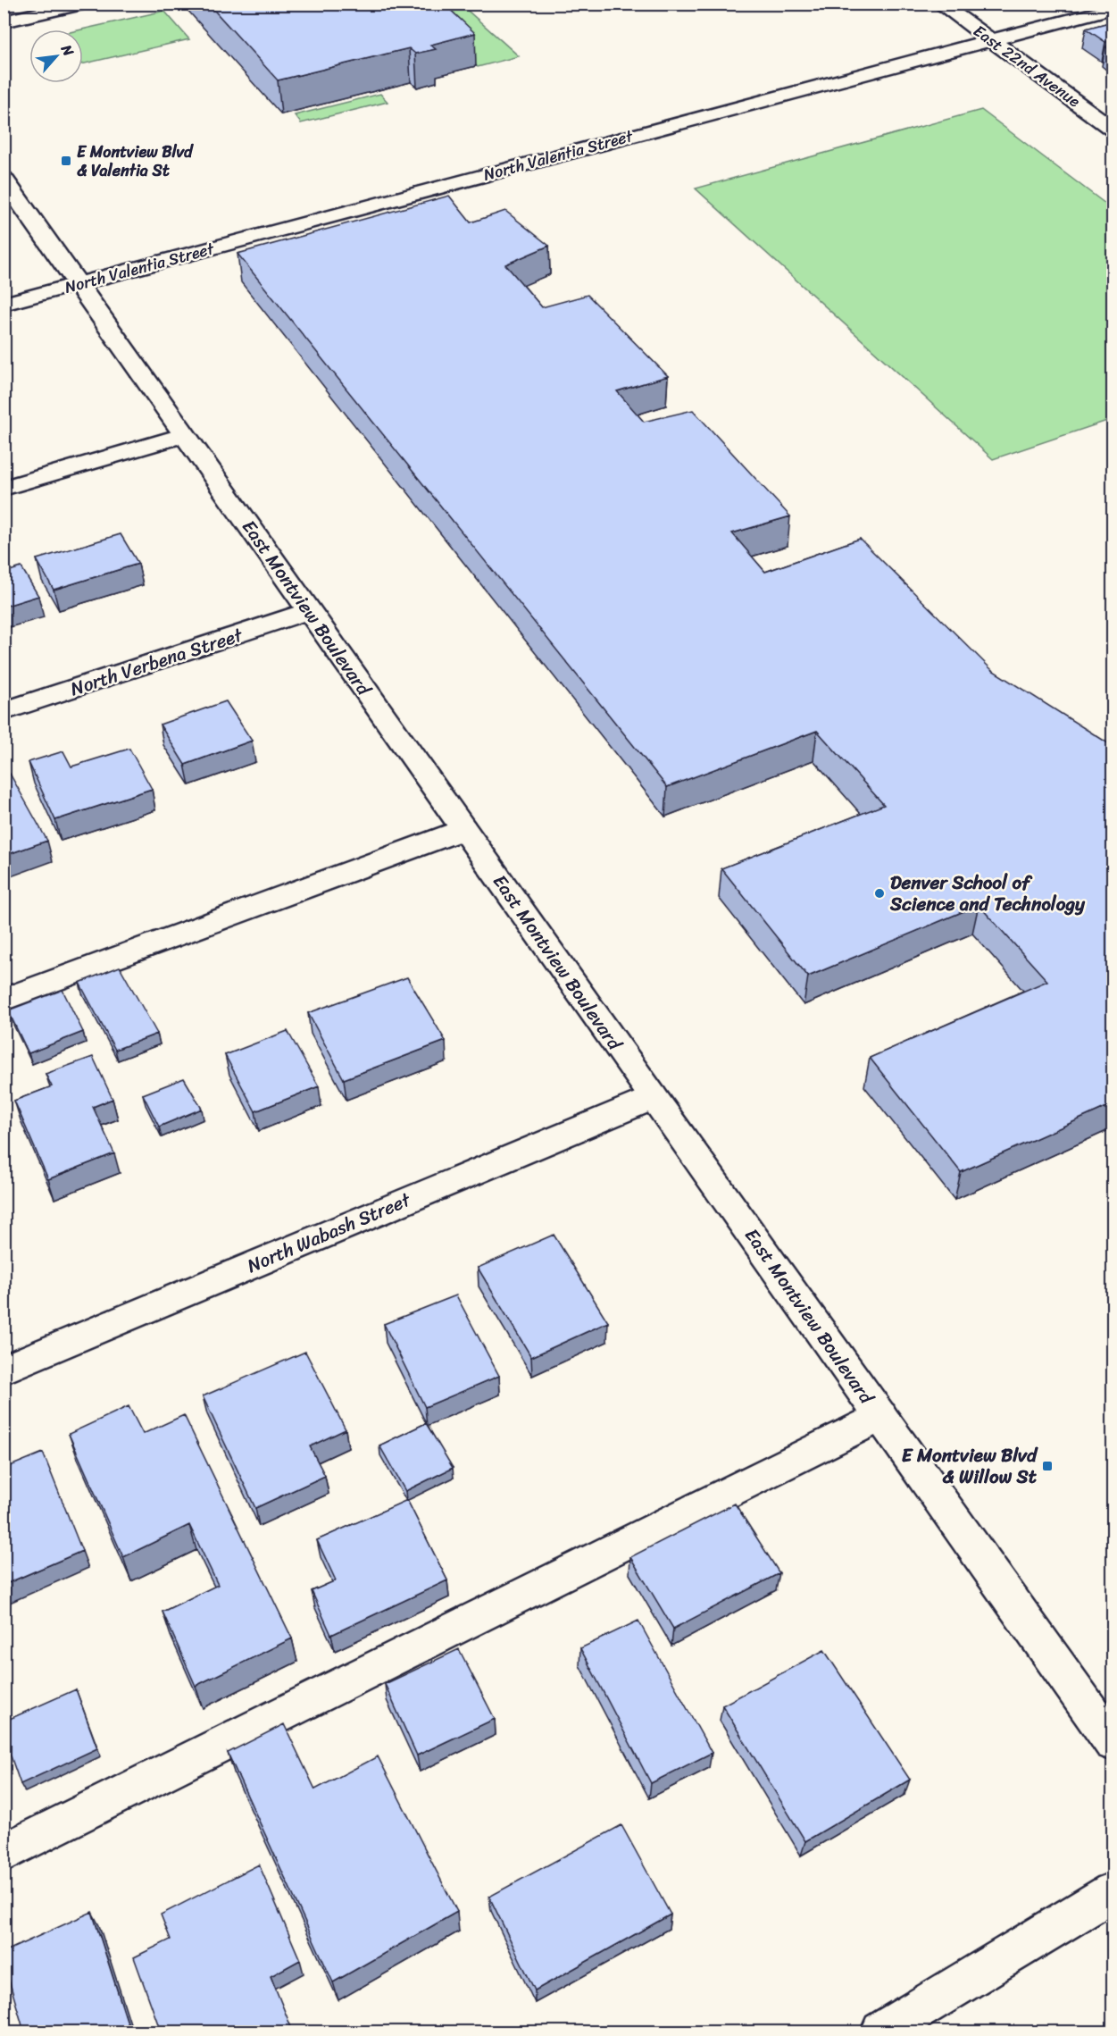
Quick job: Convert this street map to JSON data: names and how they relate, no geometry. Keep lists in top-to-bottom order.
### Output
{
  "streets": {
    "street": [
      "East 22nd Avenue",
      "North Valentia Street",
      "East Montview Boulevard",
      "North Verbena Street",
      "North Wabash Street"
    ]
  },
  "crossings": [
    ["East 22nd Avenue", "North Valentia Street"],
    ["North Valentia Street", "East Montview Boulevard"],
    ["East Montview Boulevard", "North Verbena Street"],
    ["East Montview Boulevard", "North Wabash Street"]
  ],
  "places": {
    "transit": ["E Montview Blvd & Valentia St", "E Montview Blvd & Willow St"],
    "other": ["Denver School of Science and Technology"]
  },
  "north": "top right"
}
